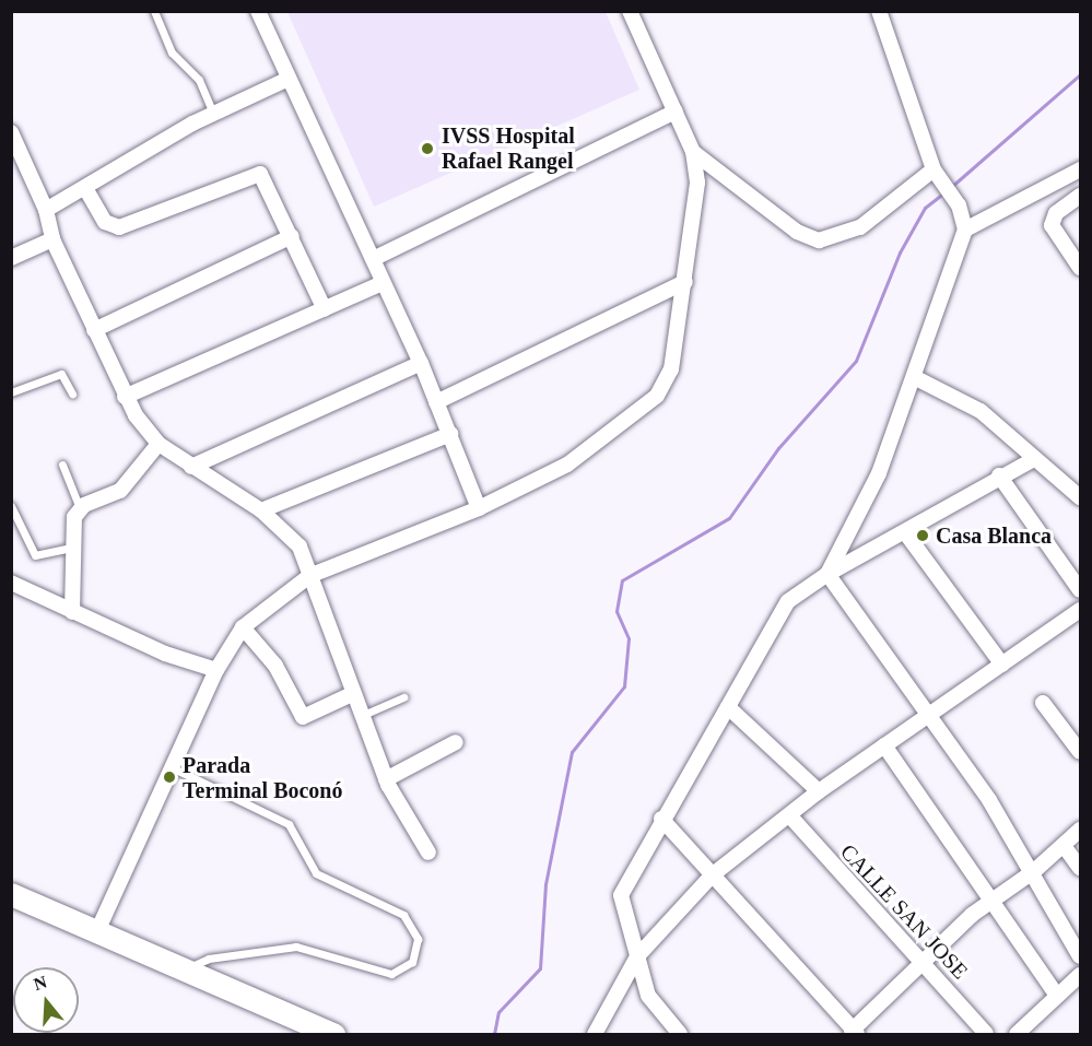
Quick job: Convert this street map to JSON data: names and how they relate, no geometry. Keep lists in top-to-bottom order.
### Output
{
  "streets": {
    "street": ["CALLE SAN JOSE"]
  },
  "places": ["IVSS Hospital Rafael Rangel", "Casa Blanca", "Parada Terminal Boconó"],
  "north": "top"
}
